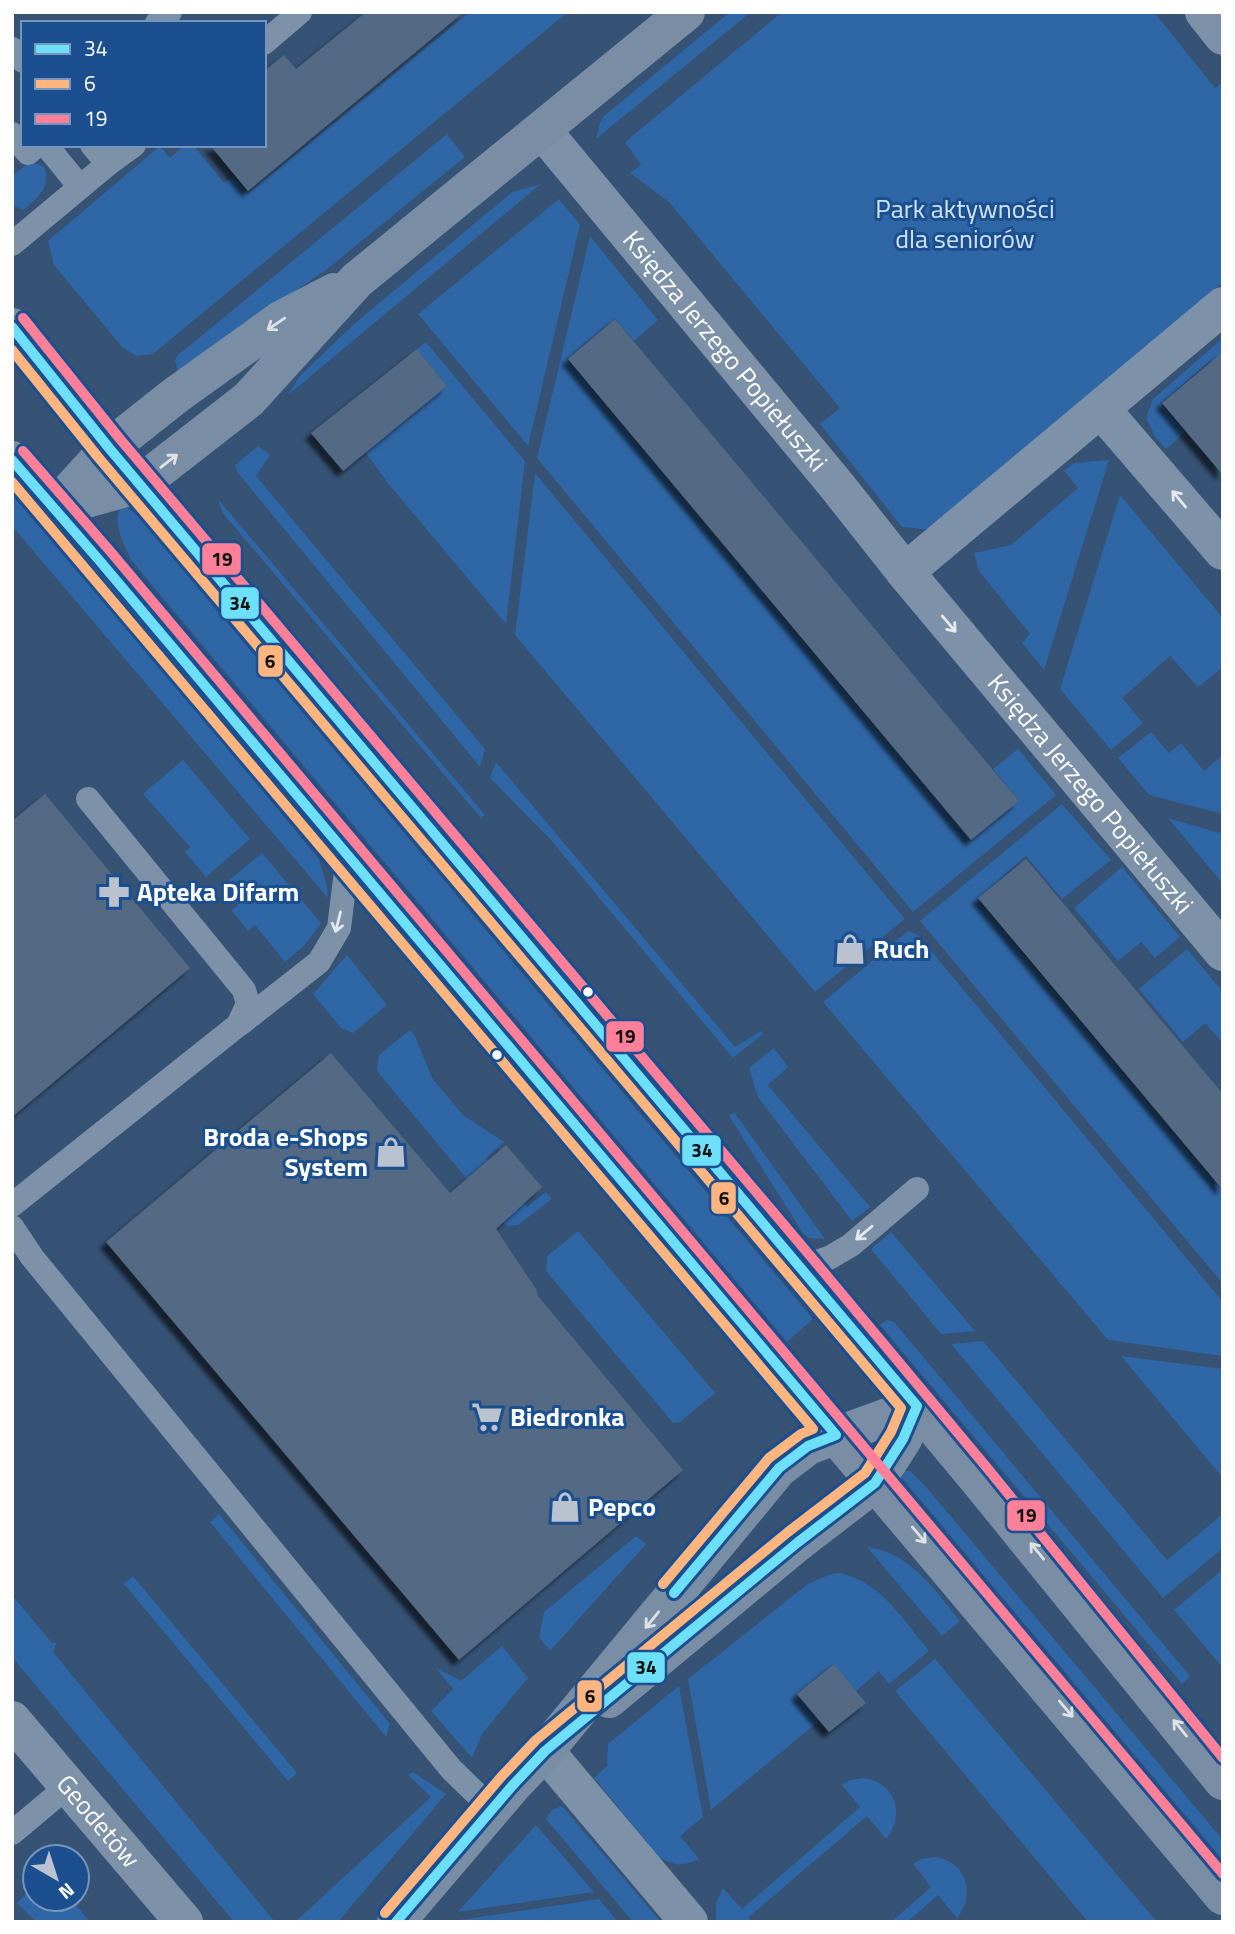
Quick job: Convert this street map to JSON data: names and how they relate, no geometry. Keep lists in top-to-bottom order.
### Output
{
  "streets": {
    "street": ["Księdza Jerzego Popiełuszki", "Geodetów"]
  },
  "parks": ["Park aktywności dla seniorów"],
  "places": {
    "pharmacy": ["Apteka Difarm"],
    "shop": ["Ruch", "Broda e-Shops System", "Pepco"],
    "supermarket": ["Biedronka"]
  },
  "lines": ["transit line 19", "transit line 34", "transit line 6"],
  "legend": ["34", "6", "19"],
  "north": "bottom right"
}
